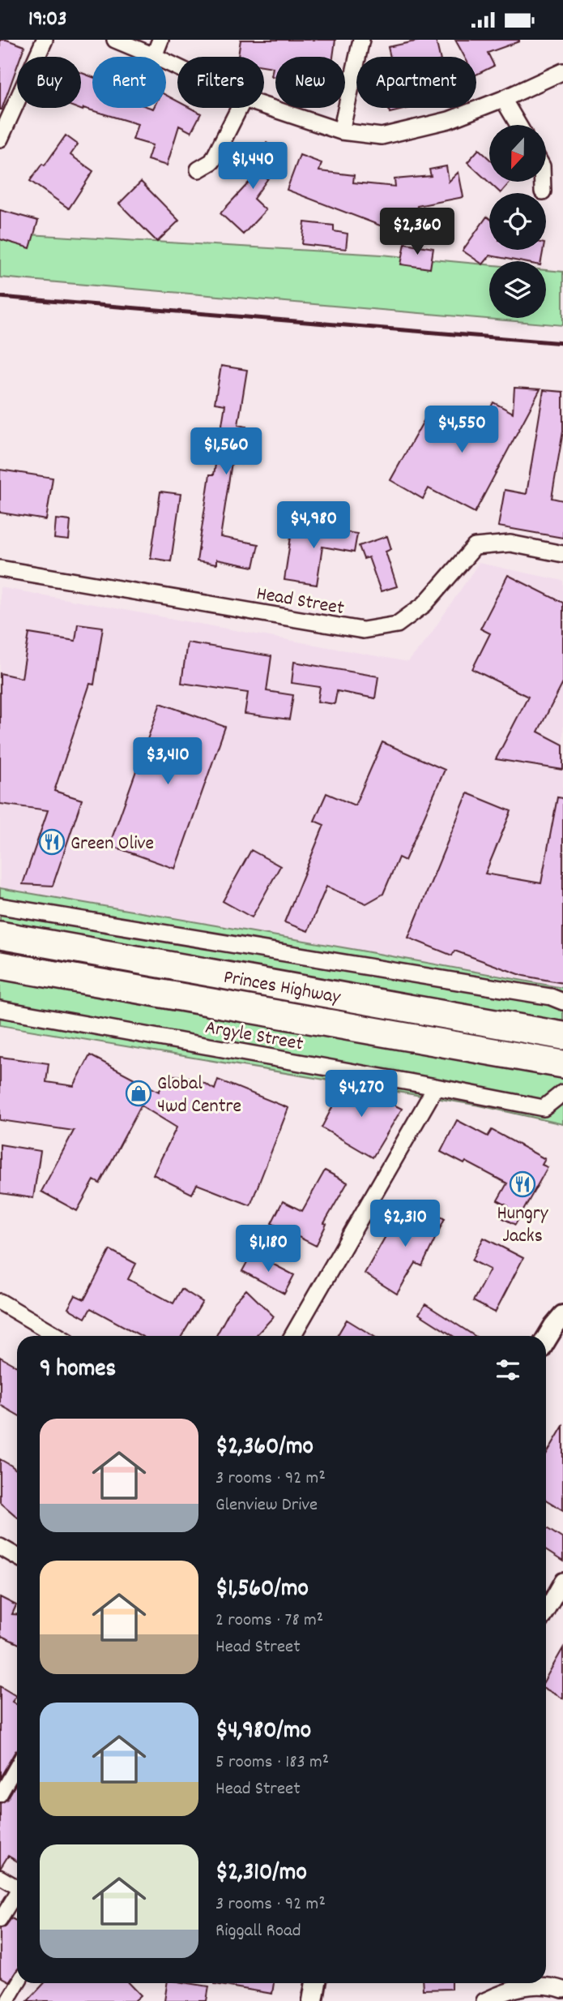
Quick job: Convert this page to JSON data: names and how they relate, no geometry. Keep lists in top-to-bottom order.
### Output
{
  "streets": {
    "highway": ["Princes Highway"],
    "street": ["Head Street", "Argyle Street"]
  },
  "places": {
    "restaurant": ["Green Olive", "Hungry Jacks"],
    "shop": ["Global 4wd Centre"]
  },
  "north": "bottom",
  "page": {
    "status": "19:03",
    "chip": [
      "Buy",
      "Rent",
      "Filters",
      "New",
      "Apartment"
    ],
    "price": [
      "$1,440",
      "$2,360",
      "$4,550",
      "$1,560",
      "$4,980",
      "$3,410",
      "$4,270",
      "$2,310",
      "$1,180"
    ],
    "heading": "9 homes",
    "list": [
      {
        "name": "$2,360/mo",
        "note": "3 rooms · 92 m² · Glenview Drive"
      },
      {
        "name": "$1,560/mo",
        "note": "2 rooms · 78 m² · Head Street"
      },
      {
        "name": "$4,980/mo",
        "note": "5 rooms · 183 m² · Head Street"
      },
      {
        "name": "$2,310/mo",
        "note": "3 rooms · 92 m² · Riggall Road"
      }
    ]
  }
}
